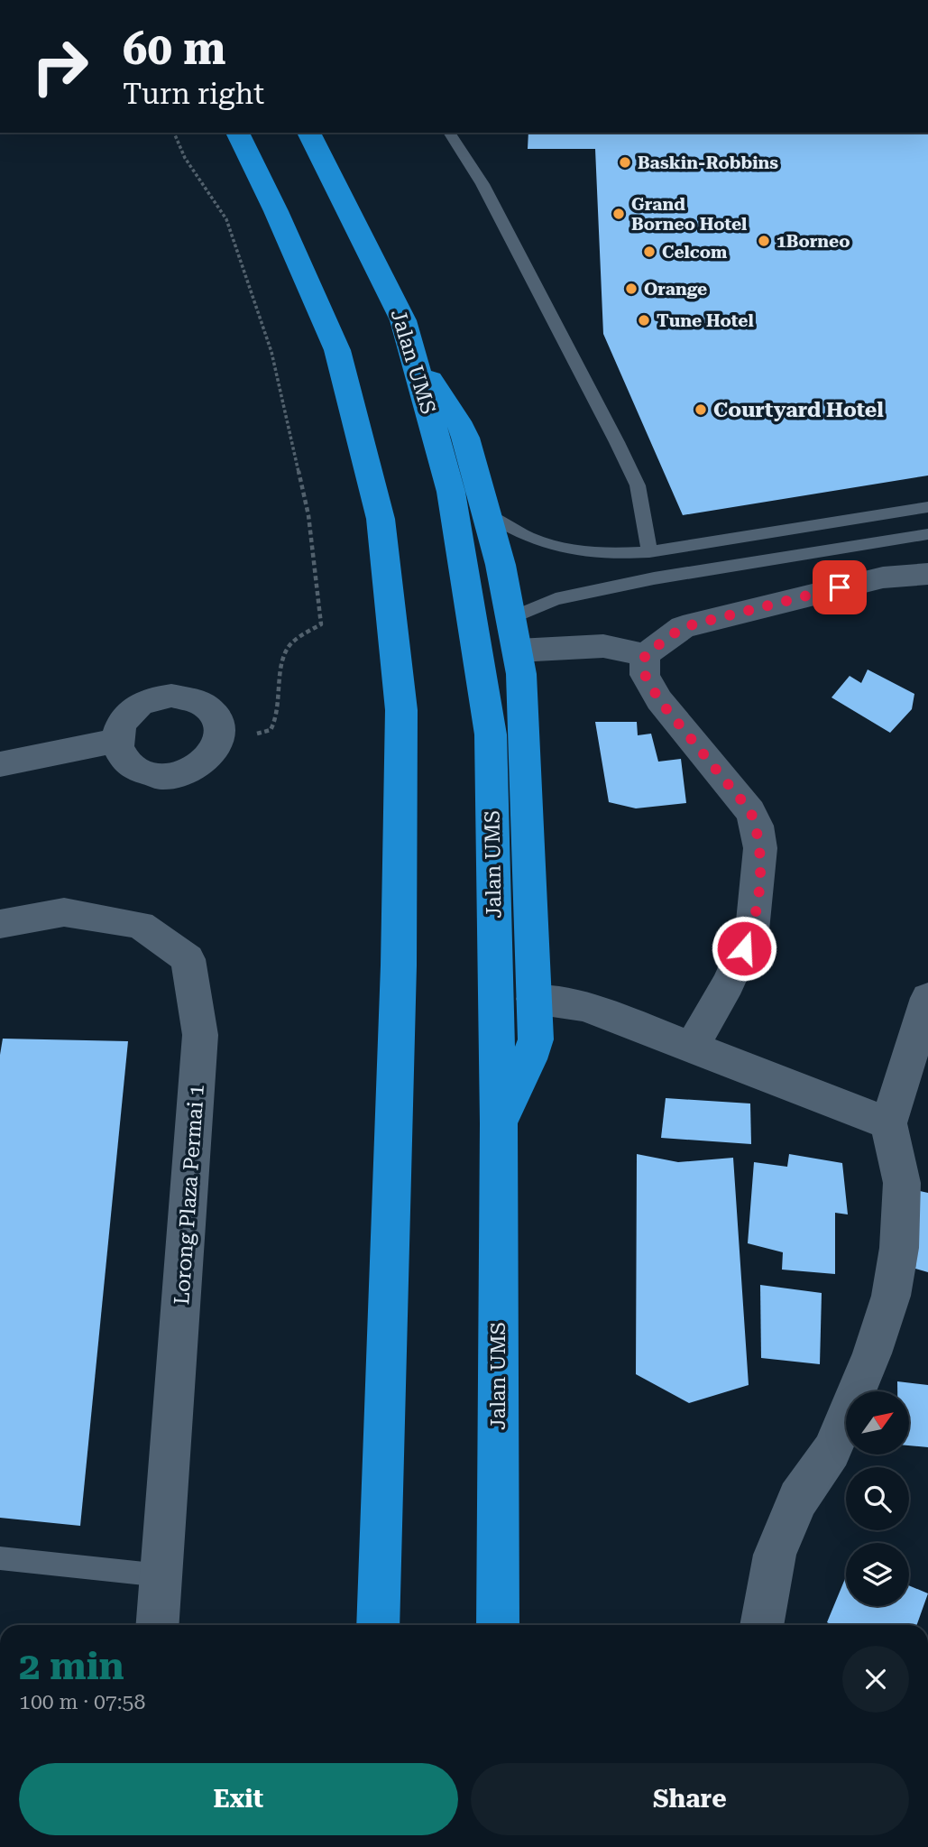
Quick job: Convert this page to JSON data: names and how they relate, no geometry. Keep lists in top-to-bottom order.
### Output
{
  "streets": {
    "highway": ["Jalan UMS"],
    "street": ["Lorong Plaza Permai 1"]
  },
  "places": [
    "Baskin-Robbins",
    "Grand Borneo Hotel",
    "1Borneo",
    "Celcom",
    "Orange",
    "Tune Hotel",
    "Courtyard Hotel"
  ],
  "north": "top right",
  "page": {
    "turn": ["60 m", "Turn right"],
    "heading": ["2 min", "100 m · 07:58"],
    "buttons": ["Exit", "Share"]
  }
}
